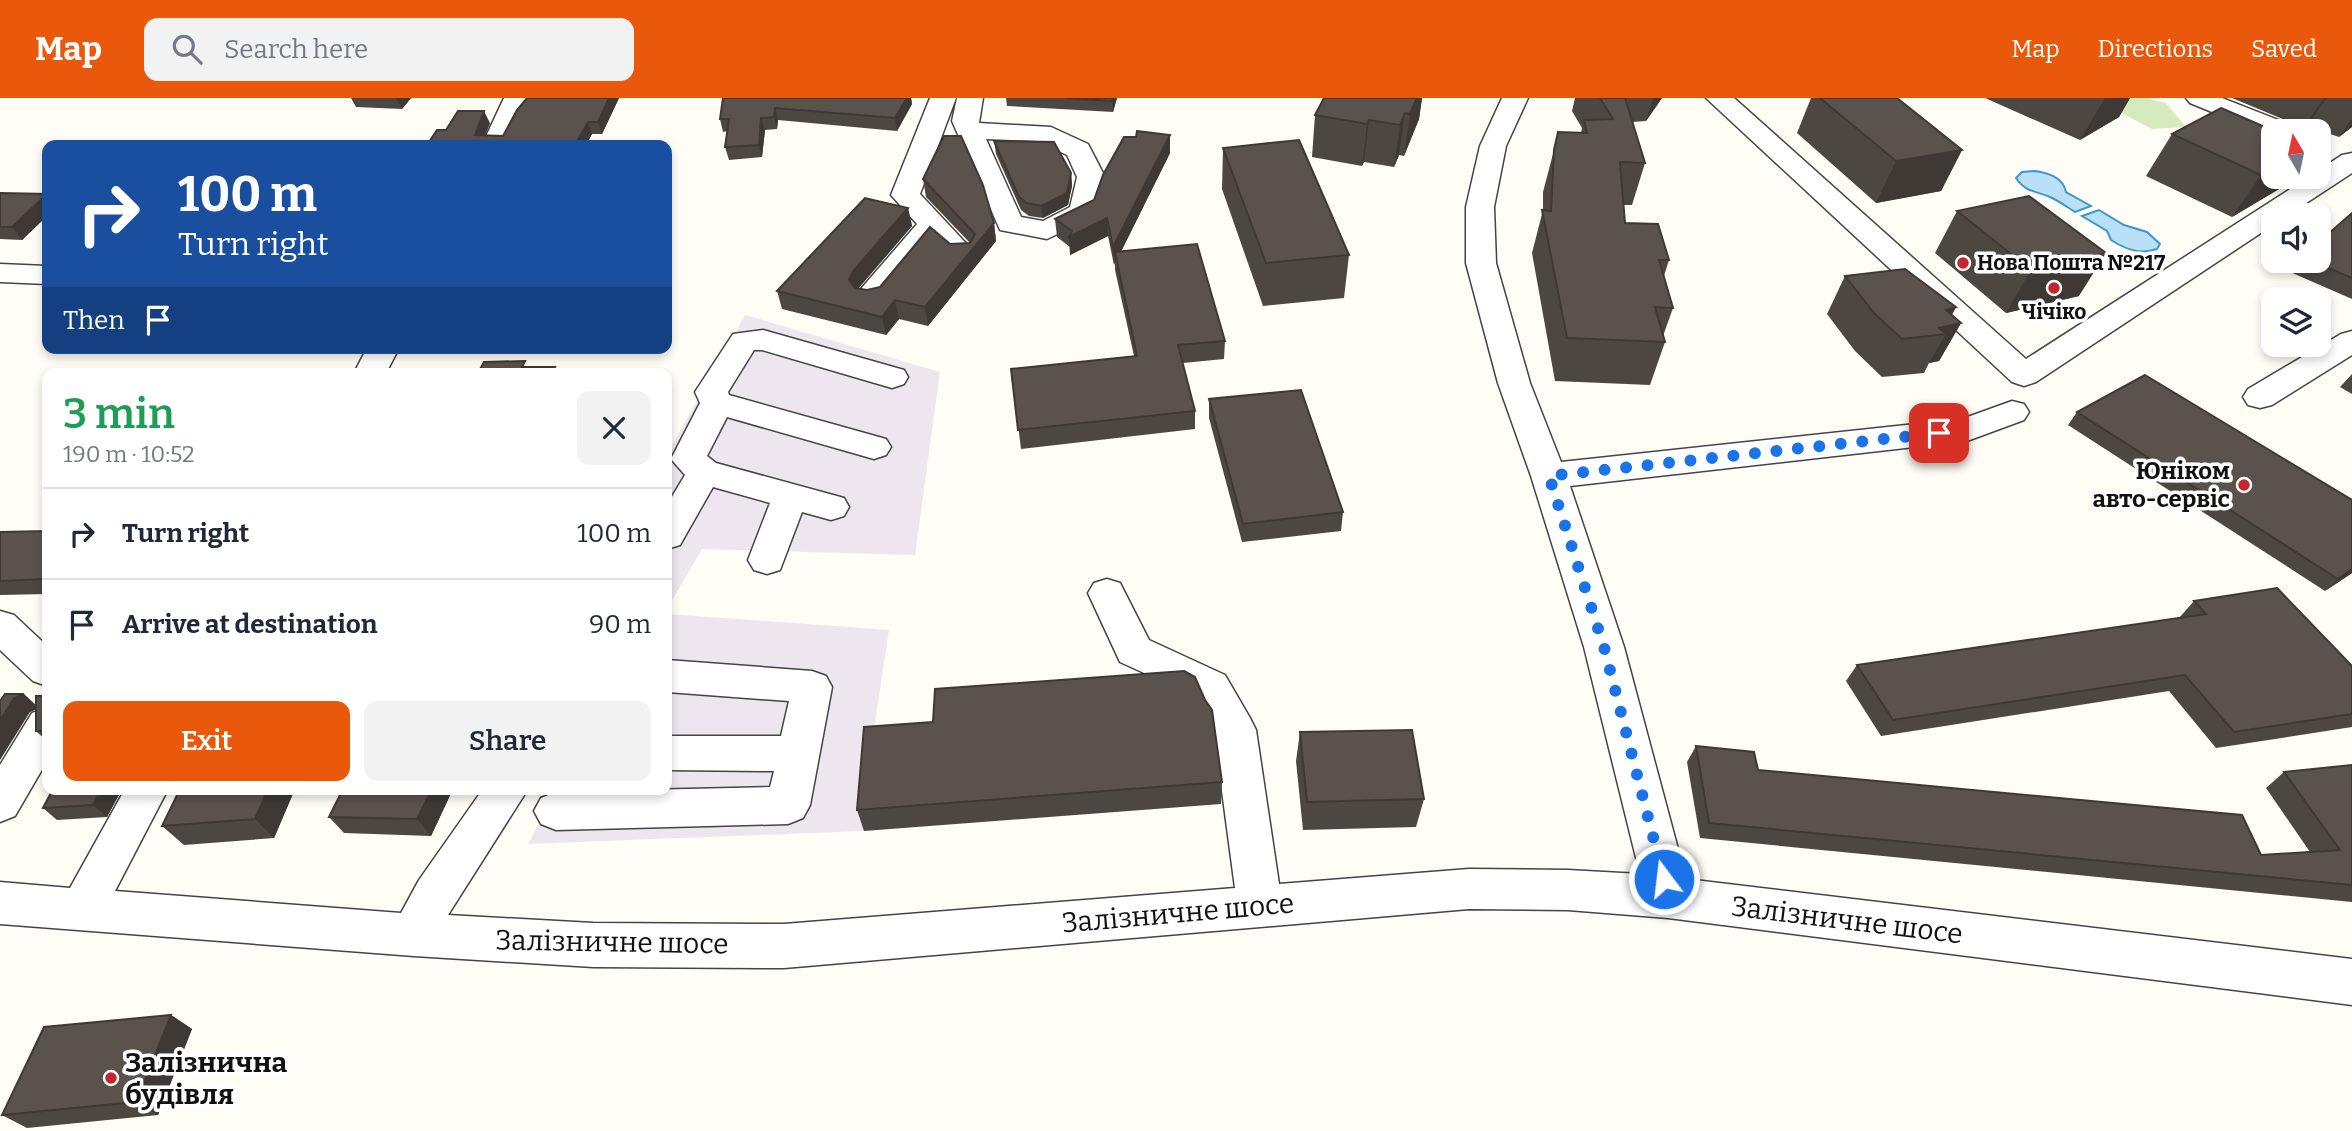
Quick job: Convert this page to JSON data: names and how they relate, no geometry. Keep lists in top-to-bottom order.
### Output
{
  "streets": {
    "street": ["Залізничне шосе"]
  },
  "places": [
    "Нова Пошта №217",
    "Чічіко",
    "Юніком авто-сервіс",
    "Залізнична будівля"
  ],
  "north": "top",
  "page": {
    "header": "Map",
    "search": "Search here",
    "nav": ["Map", "Directions", "Saved"],
    "turn": ["100 m", "Turn right"],
    "then": "Then",
    "heading": ["3 min", "190 m · 10:52"],
    "list": [
      {
        "name": "Turn right",
        "value": "100 m"
      },
      {
        "name": "Arrive at destination",
        "value": "90 m"
      }
    ],
    "buttons": ["Exit", "Share"]
  }
}
